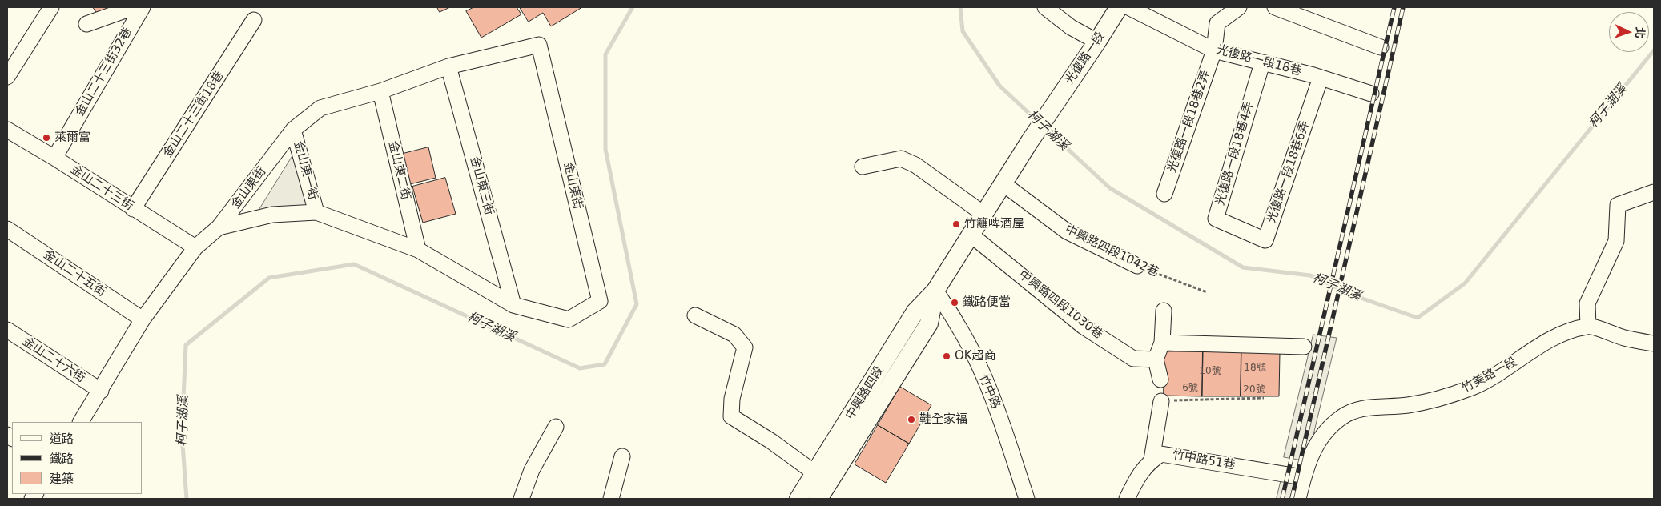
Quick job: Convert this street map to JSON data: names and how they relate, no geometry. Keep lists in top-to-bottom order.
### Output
{
  "streets": {
    "main road": ["光復路一段", "中興路四段"],
    "street": [
      "光復路一段18巷",
      "金山二十三街32巷",
      "金山二十三街18巷",
      "光復路一段18巷2弄",
      "光復路一段18巷4弄",
      "金山東一街",
      "金山東二街",
      "光復路一段18巷6弄",
      "金山東三街",
      "金山東街",
      "金山二十三街",
      "中興路四段1042巷",
      "金山二十五街",
      "中興路四段1030巷",
      "金山二十六街",
      "竹美路一段",
      "竹中路",
      "竹中路51巷"
    ]
  },
  "crossings": [
    ["光復路一段", "中興路四段"],
    ["光復路一段18巷", "光復路一段18巷2弄"],
    ["光復路一段18巷", "光復路一段18巷4弄"],
    ["光復路一段18巷", "光復路一段18巷6弄"],
    ["金山二十三街32巷", "金山二十三街"],
    ["金山二十三街18巷", "金山二十三街"],
    ["光復路一段18巷4弄", "光復路一段18巷6弄"],
    ["金山東一街", "金山東街"],
    ["金山東二街", "金山東街"],
    ["金山東三街", "金山東街"],
    ["金山東街", "金山二十三街"],
    ["金山東街", "金山二十五街"],
    ["金山東街", "金山二十六街"],
    ["中興路四段1042巷", "中興路四段"],
    ["中興路四段1030巷", "中興路四段"],
    ["竹美路一段", "竹中路51巷"],
    ["竹中路", "中興路四段"]
  ],
  "water": ["柯子湖溪"],
  "places": [
    "萊爾富",
    "竹籬啤酒屋",
    "鐵路便當",
    "OK超商",
    "鞋全家福"
  ],
  "house_numbers": [
    "18號",
    "10號",
    "6號",
    "20號"
  ],
  "legend": ["道路", "鐵路", "建築"],
  "north": "right"
}
